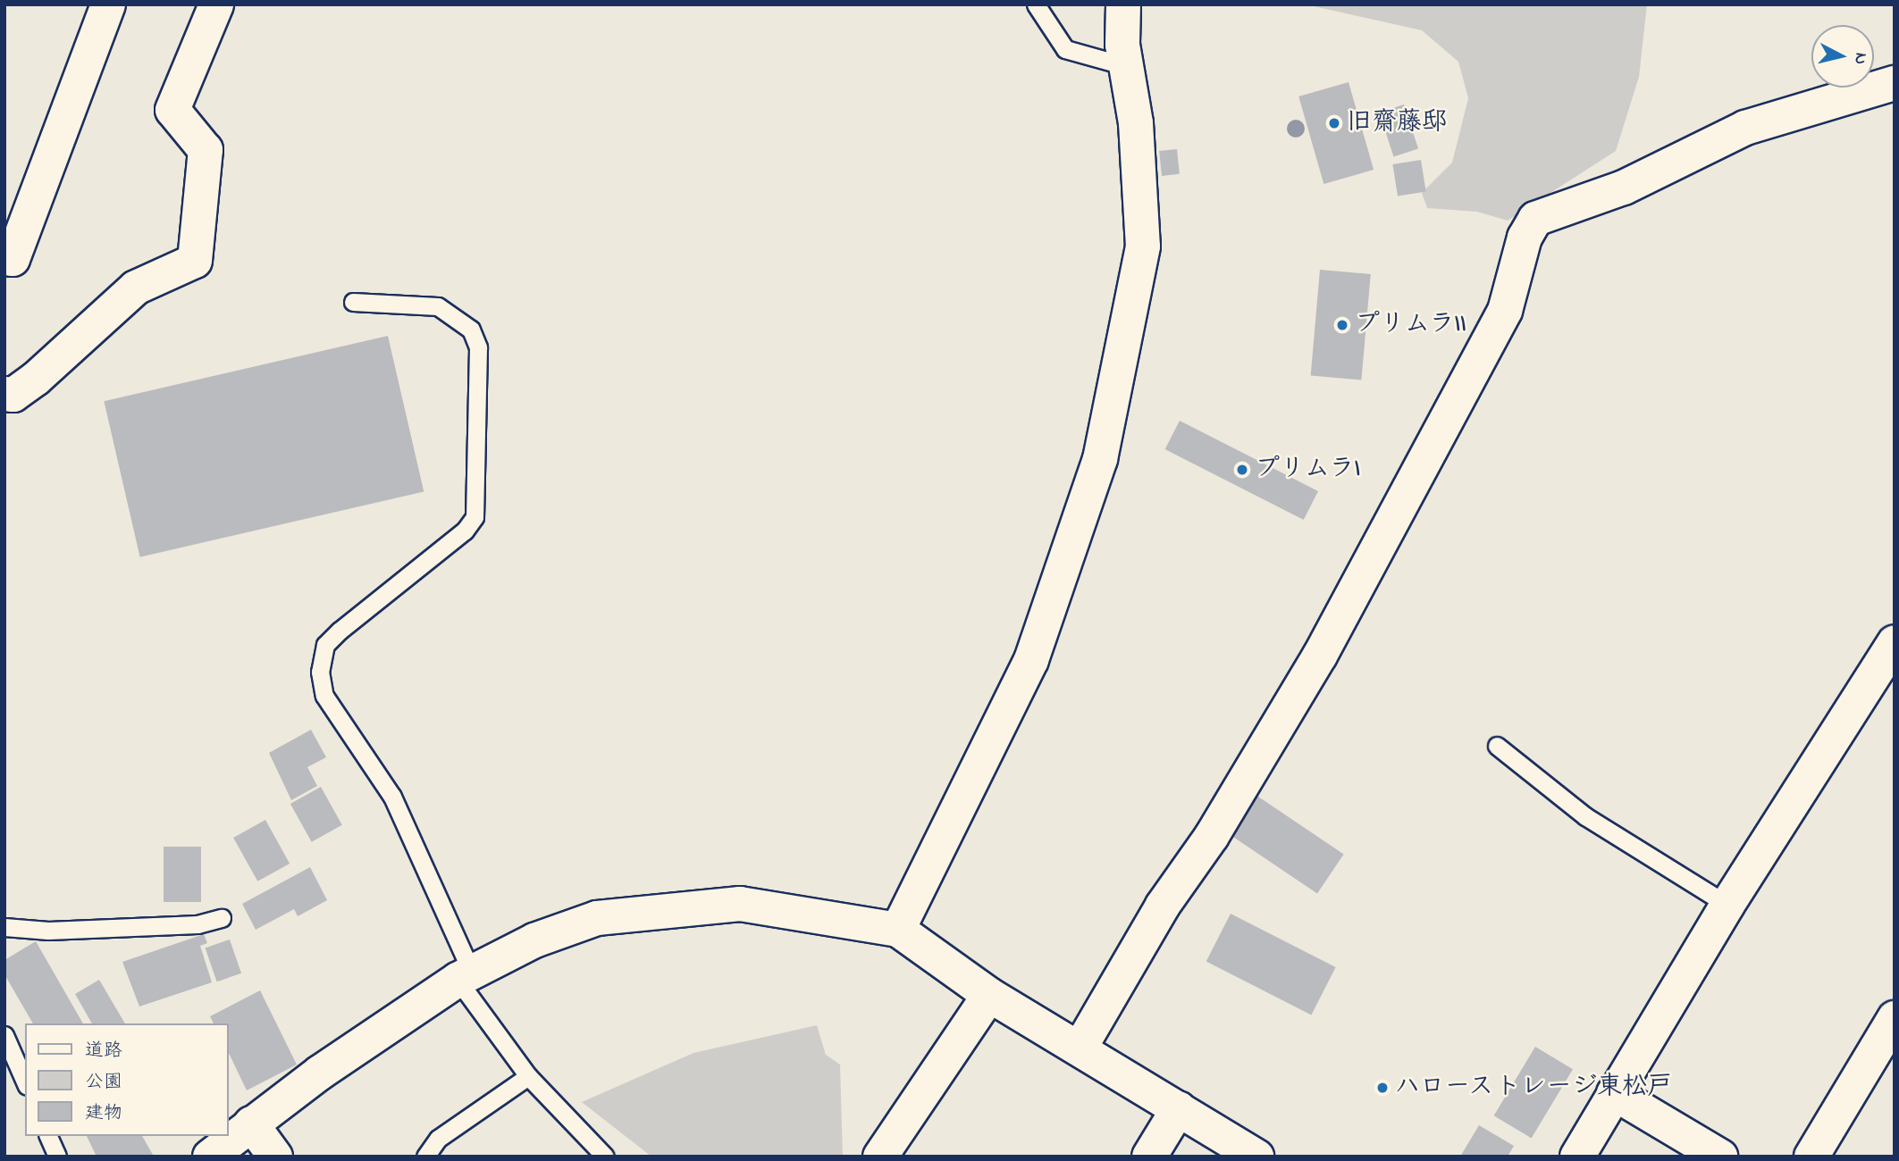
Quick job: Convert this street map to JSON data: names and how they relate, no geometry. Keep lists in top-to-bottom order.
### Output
{
  "places": [
    "旧齋藤邸",
    "プリムラII",
    "プリムラI",
    "ハローストレージ東松戸"
  ],
  "legend": ["道路", "公園", "建物"],
  "north": "right"
}
